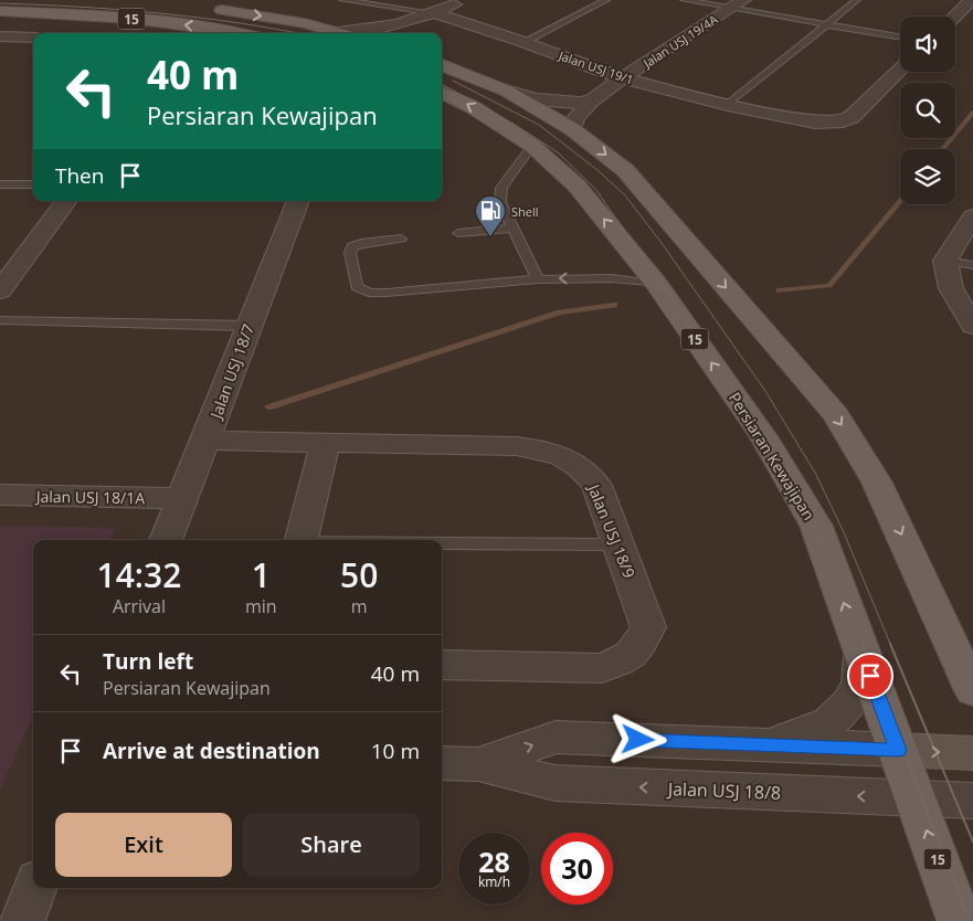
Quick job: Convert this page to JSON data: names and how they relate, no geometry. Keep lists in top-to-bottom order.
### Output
{
  "streets": {
    "main road": ["15", "Persiaran Kewajipan"],
    "street": [
      "Jalan USJ 19/4A",
      "Jalan USJ 19/1",
      "Jalan USJ 18/7",
      "Jalan USJ 18/1A",
      "Jalan USJ 18/9",
      "Jalan USJ 18/8"
    ]
  },
  "crossings": [
    ["Jalan USJ 19/4A", "Jalan USJ 19/1"],
    ["Jalan USJ 18/7", "Jalan USJ 18/1A"],
    ["Jalan USJ 18/7", "Jalan USJ 18/9"],
    ["Persiaran Kewajipan", "Jalan USJ 18/8"]
  ],
  "places": {
    "fuel station": ["Shell"]
  },
  "page": {
    "turn": ["40 m", "Persiaran Kewajipan"],
    "then": "Then",
    "eta": [
      "14:32",
      "Arrival",
      "1",
      "min",
      "50",
      "m"
    ],
    "list": [
      {
        "name": "Turn left",
        "note": "Persiaran Kewajipan",
        "value": "40 m"
      },
      {
        "name": "Arrive at destination",
        "value": "10 m"
      }
    ],
    "buttons": ["Exit", "Share"],
    "speed": "28 km/h",
    "limit": "30"
  }
}
